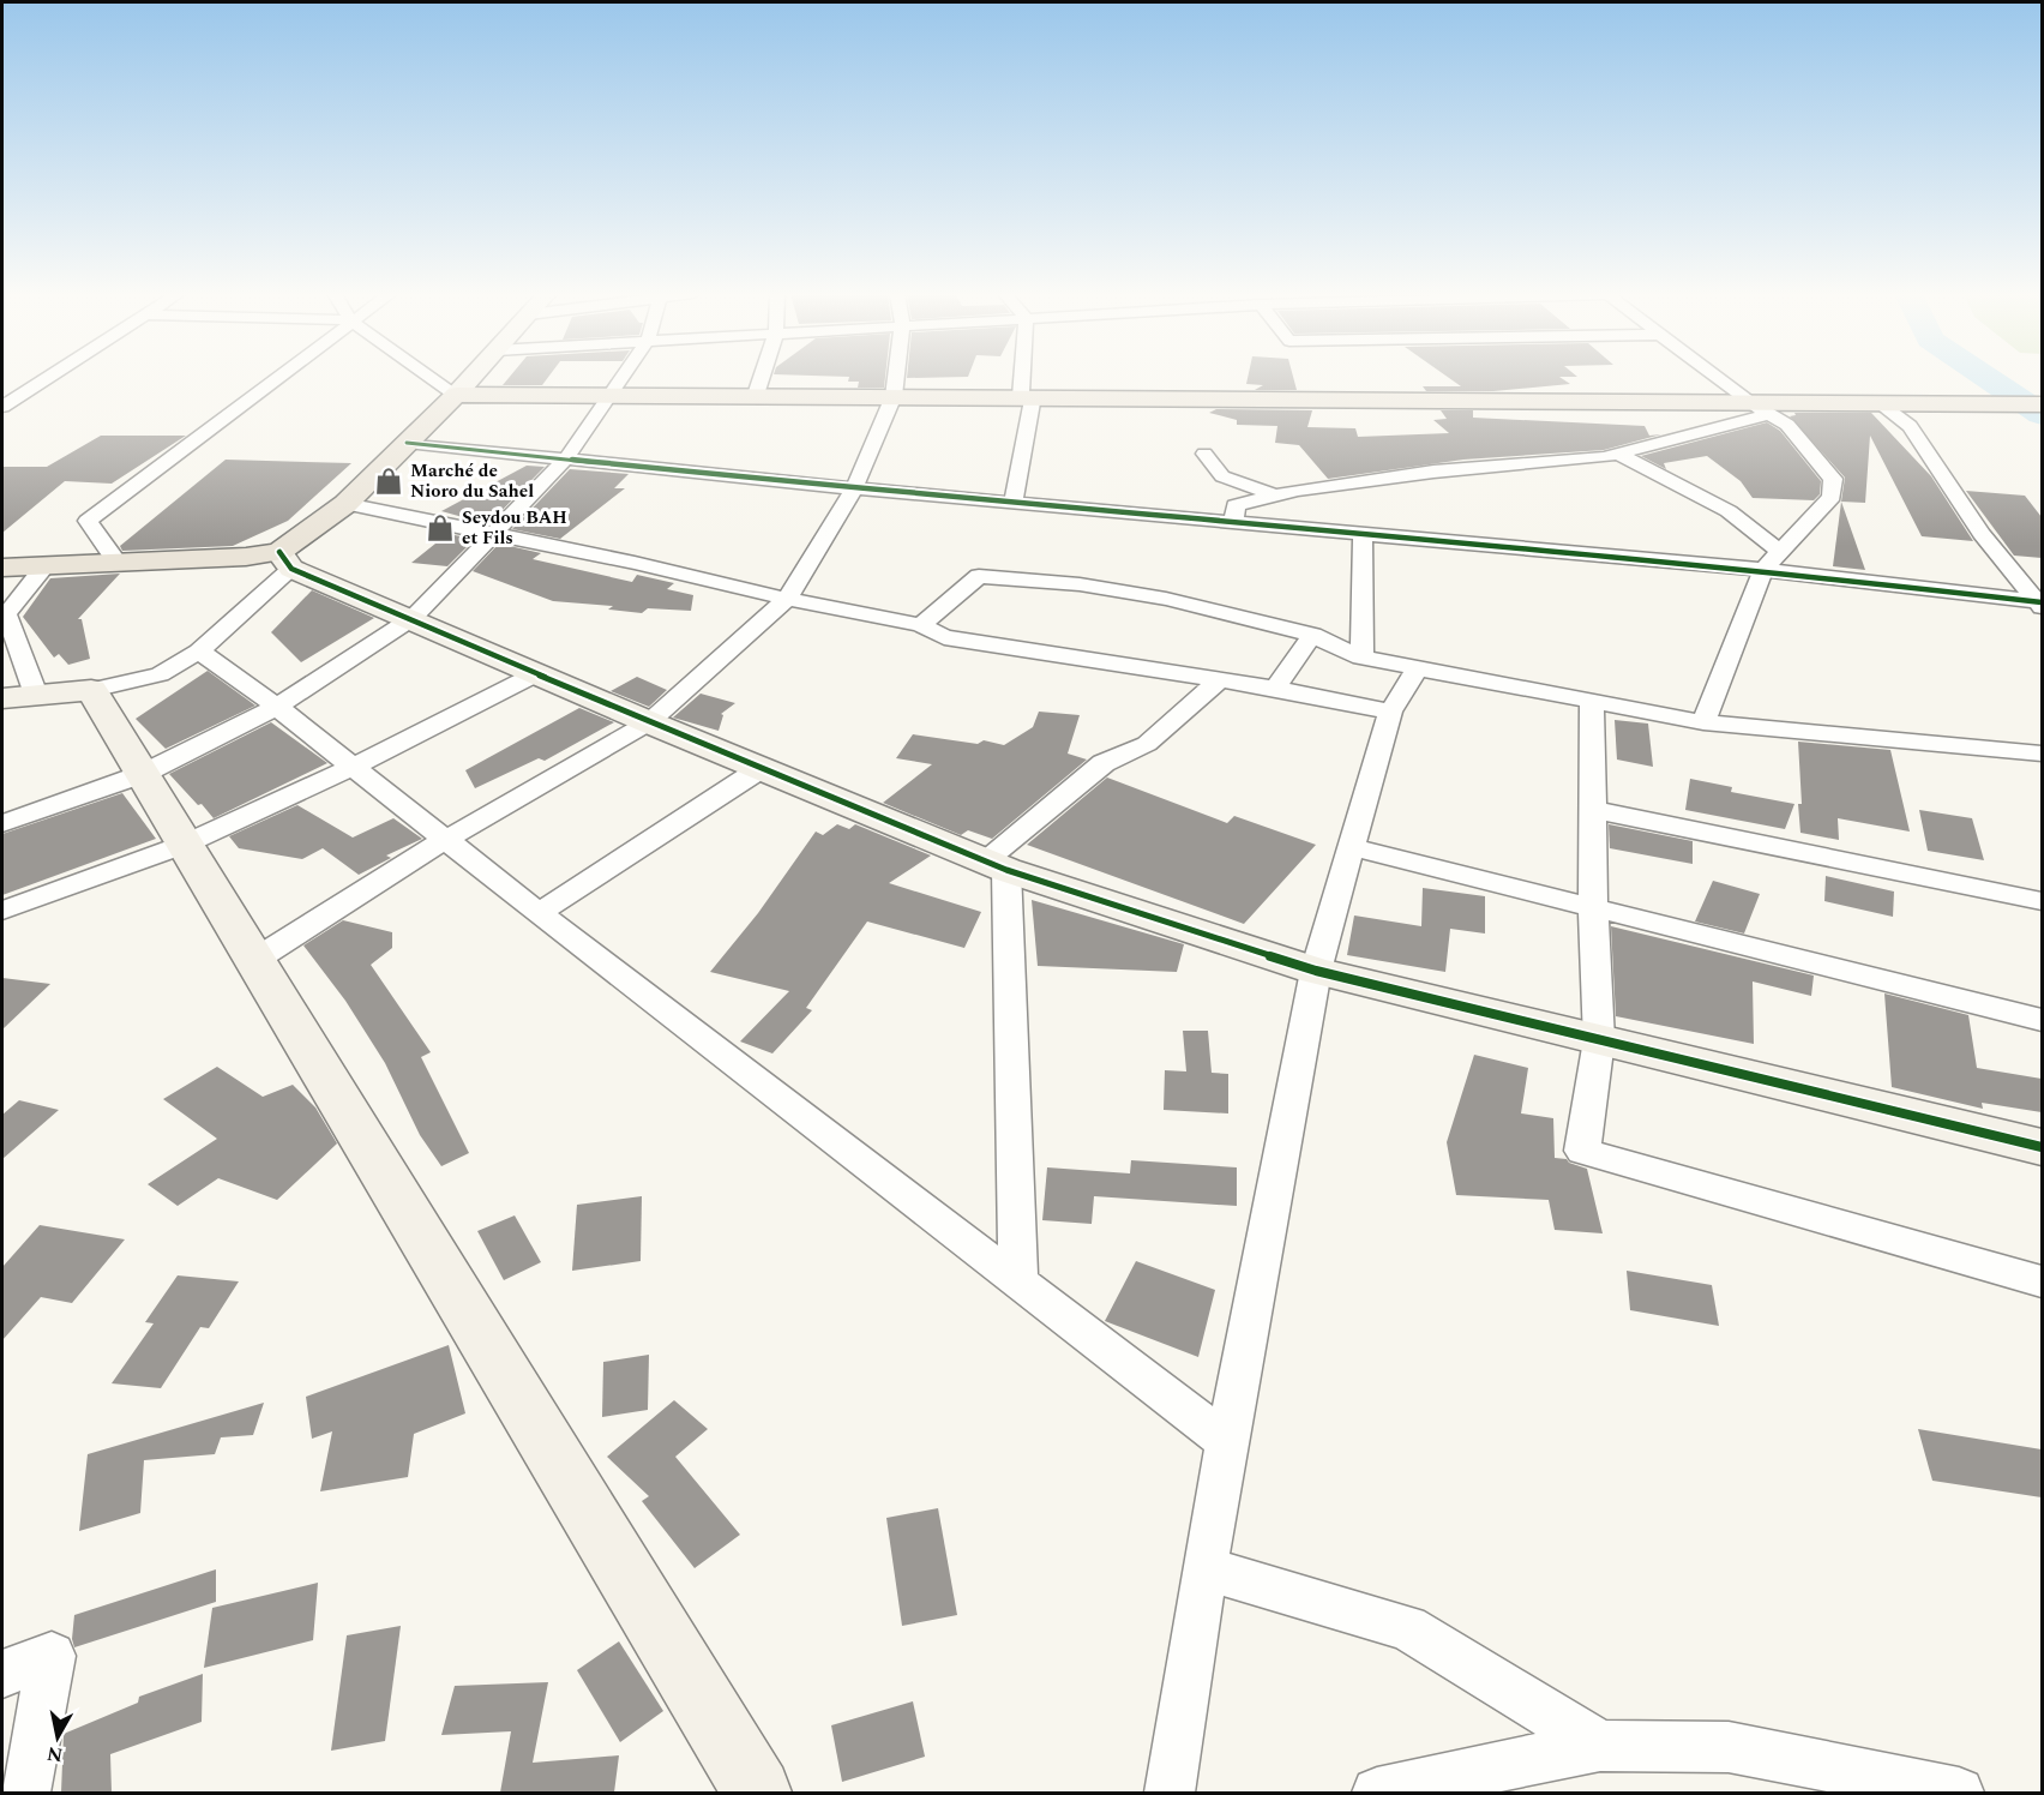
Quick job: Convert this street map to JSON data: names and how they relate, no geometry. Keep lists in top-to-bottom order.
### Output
{
  "places": {
    "shop": ["Marché de Nioro du Sahel", "Seydou BAH et Fils"]
  },
  "north": "bottom"
}
